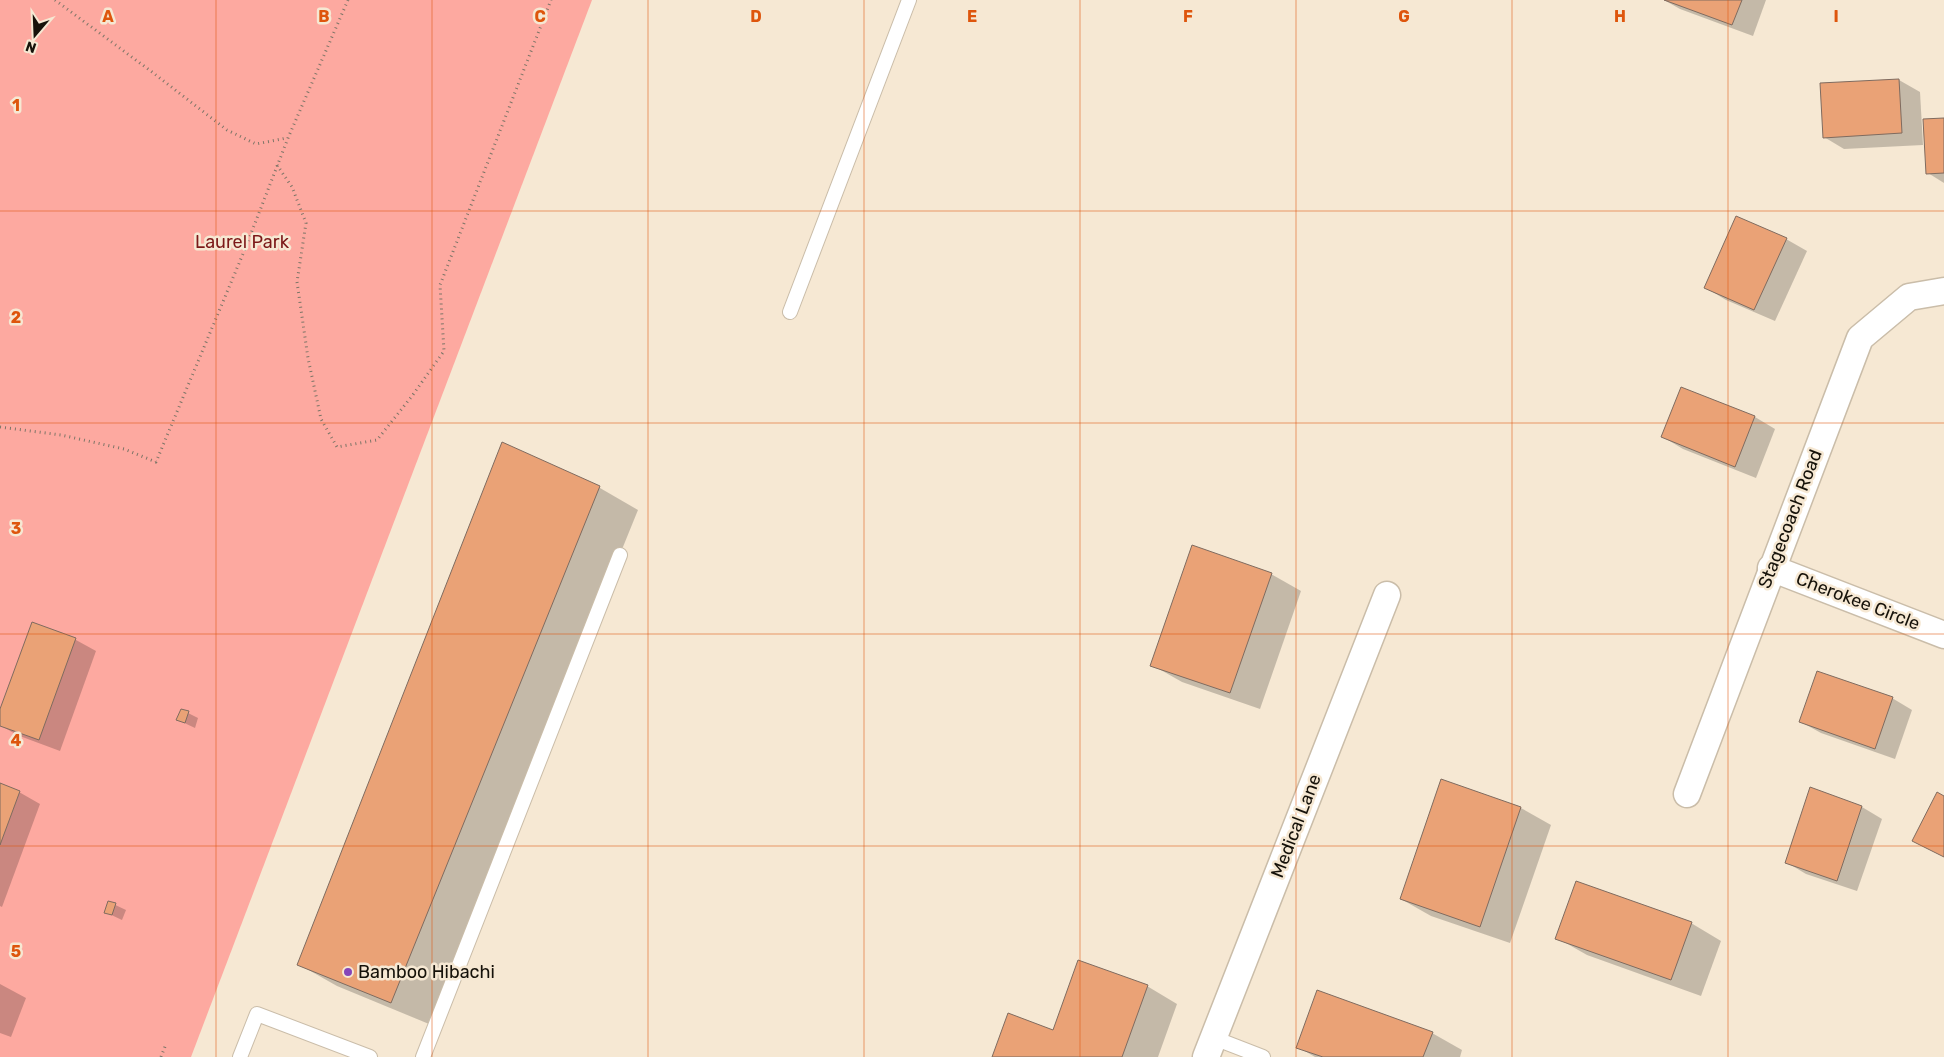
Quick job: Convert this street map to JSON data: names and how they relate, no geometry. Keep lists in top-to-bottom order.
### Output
{
  "streets": {
    "street": ["Stagecoach Road", "Cherokee Circle", "Medical Lane"]
  },
  "crossings": [
    ["Stagecoach Road", "Cherokee Circle"]
  ],
  "parks": ["Laurel Park"],
  "places": ["Bamboo Hibachi"],
  "north": "bottom",
  "grid": {
    "columns": [
      "A",
      "B",
      "C",
      "D",
      "E",
      "F",
      "G",
      "H",
      "I"
    ],
    "rows": [
      "1",
      "2",
      "3",
      "4",
      "5"
    ]
  }
}
